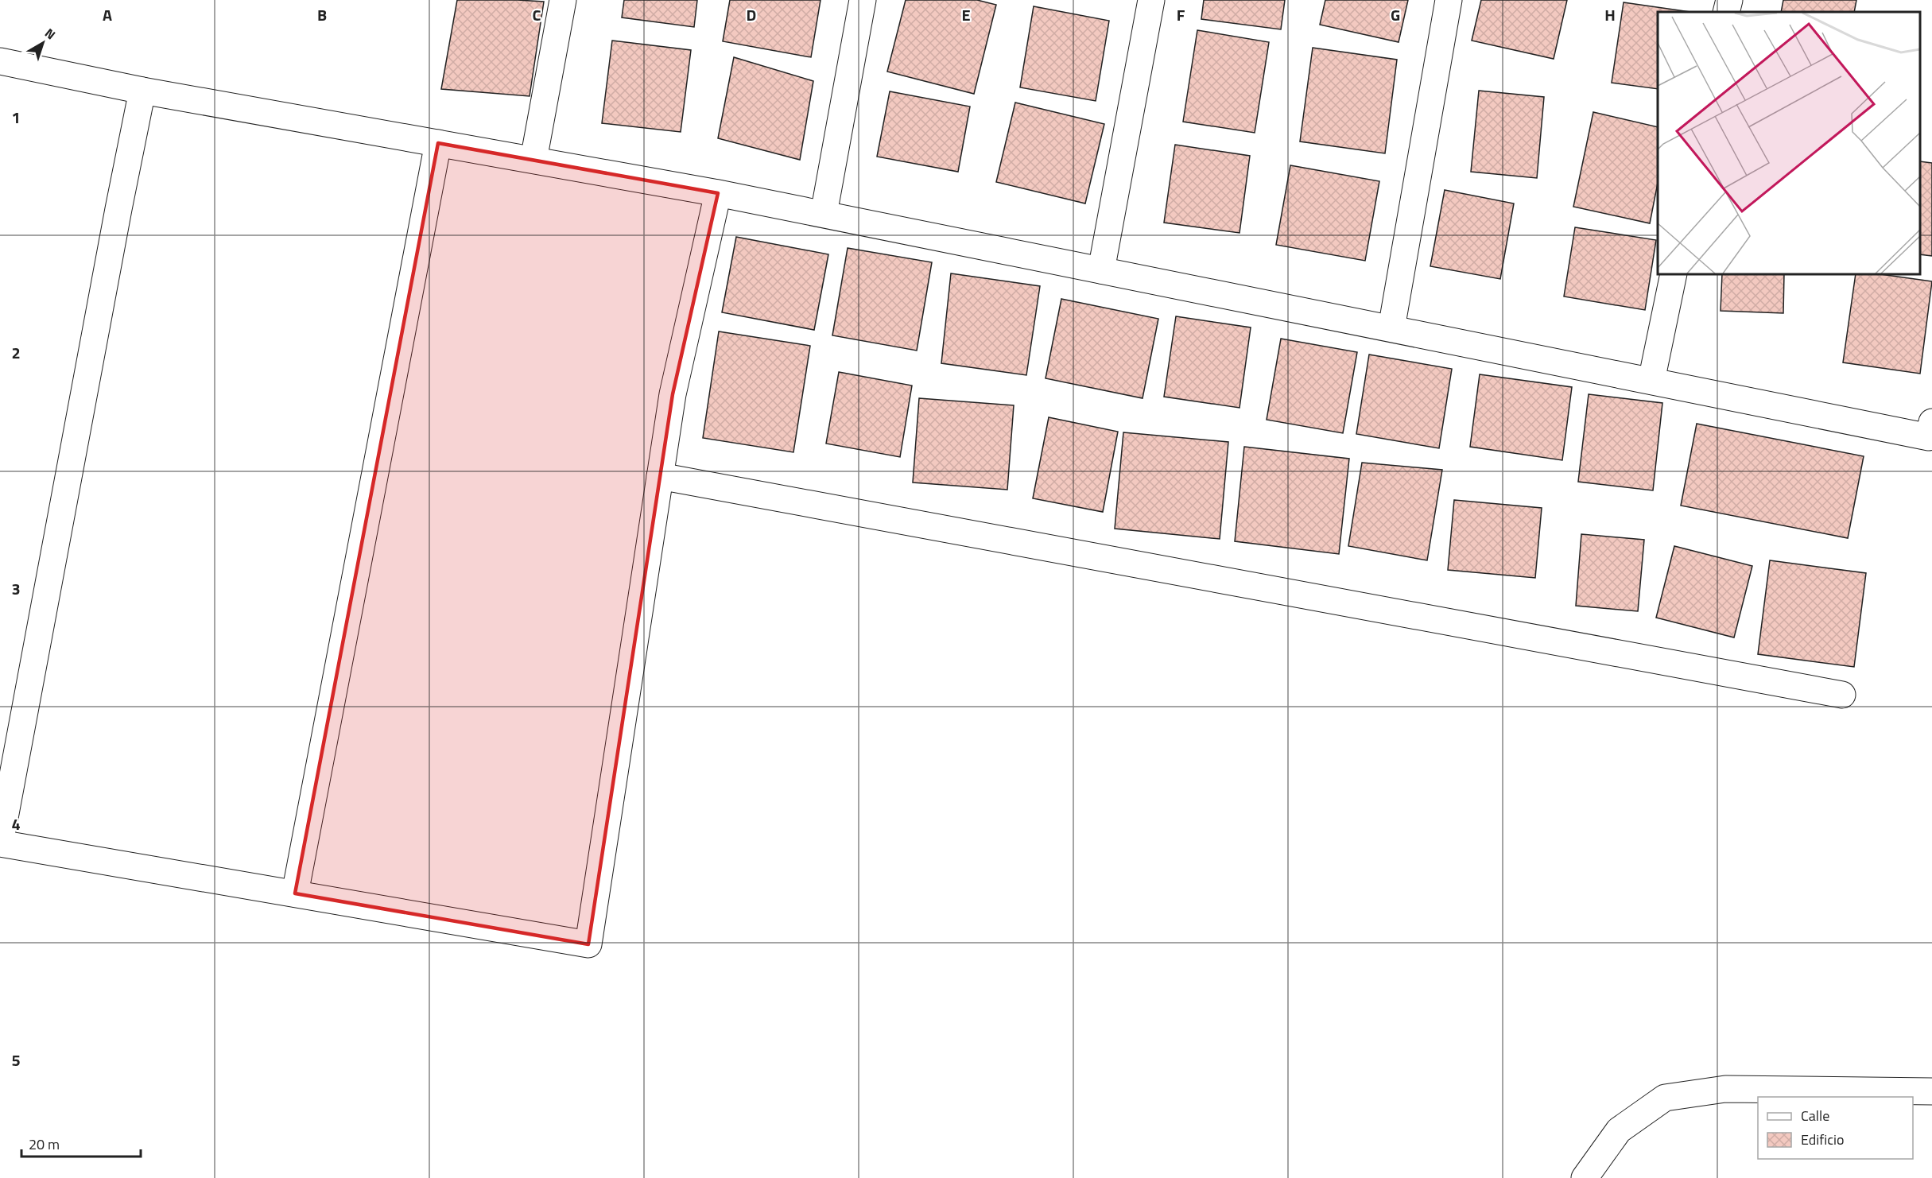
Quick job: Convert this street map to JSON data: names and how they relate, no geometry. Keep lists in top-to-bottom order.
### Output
{
  "legend": ["Calle", "Edificio"],
  "scale_bar": "20 m",
  "north": "top right",
  "grid": {
    "columns": [
      "A",
      "B",
      "C",
      "D",
      "E",
      "F",
      "G",
      "H"
    ],
    "rows": [
      "1",
      "2",
      "3",
      "4",
      "5"
    ]
  }
}
